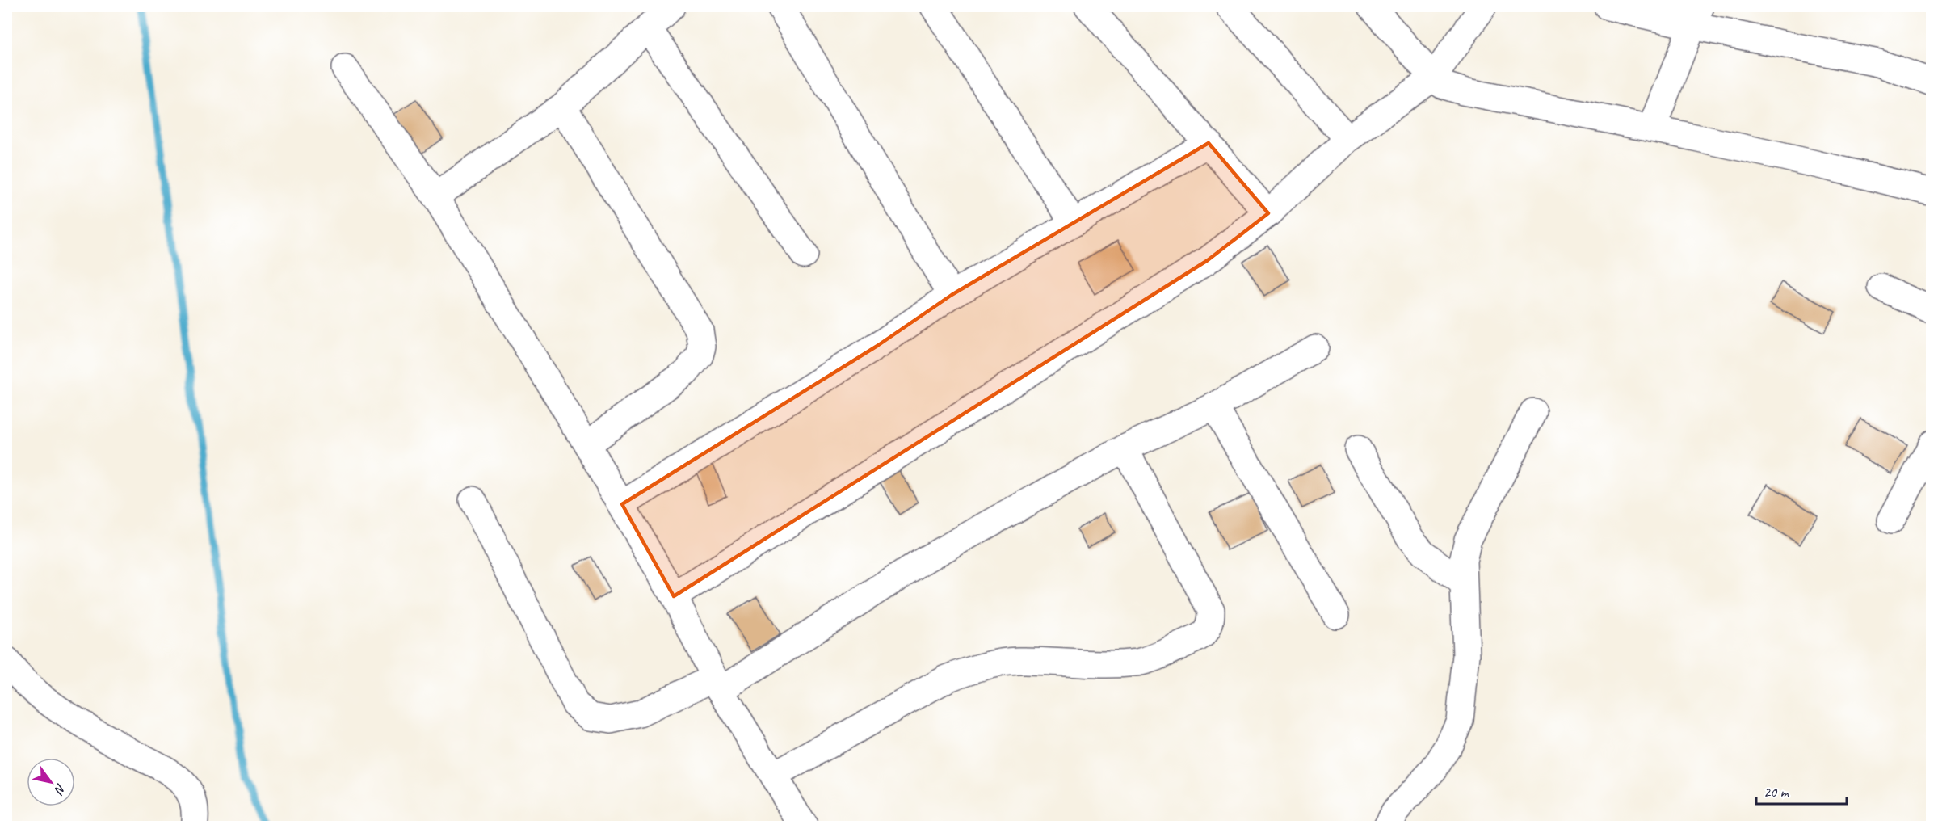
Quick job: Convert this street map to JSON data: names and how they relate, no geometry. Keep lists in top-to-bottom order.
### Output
{
  "scale_bar": "20 m",
  "north": "bottom right"
}
